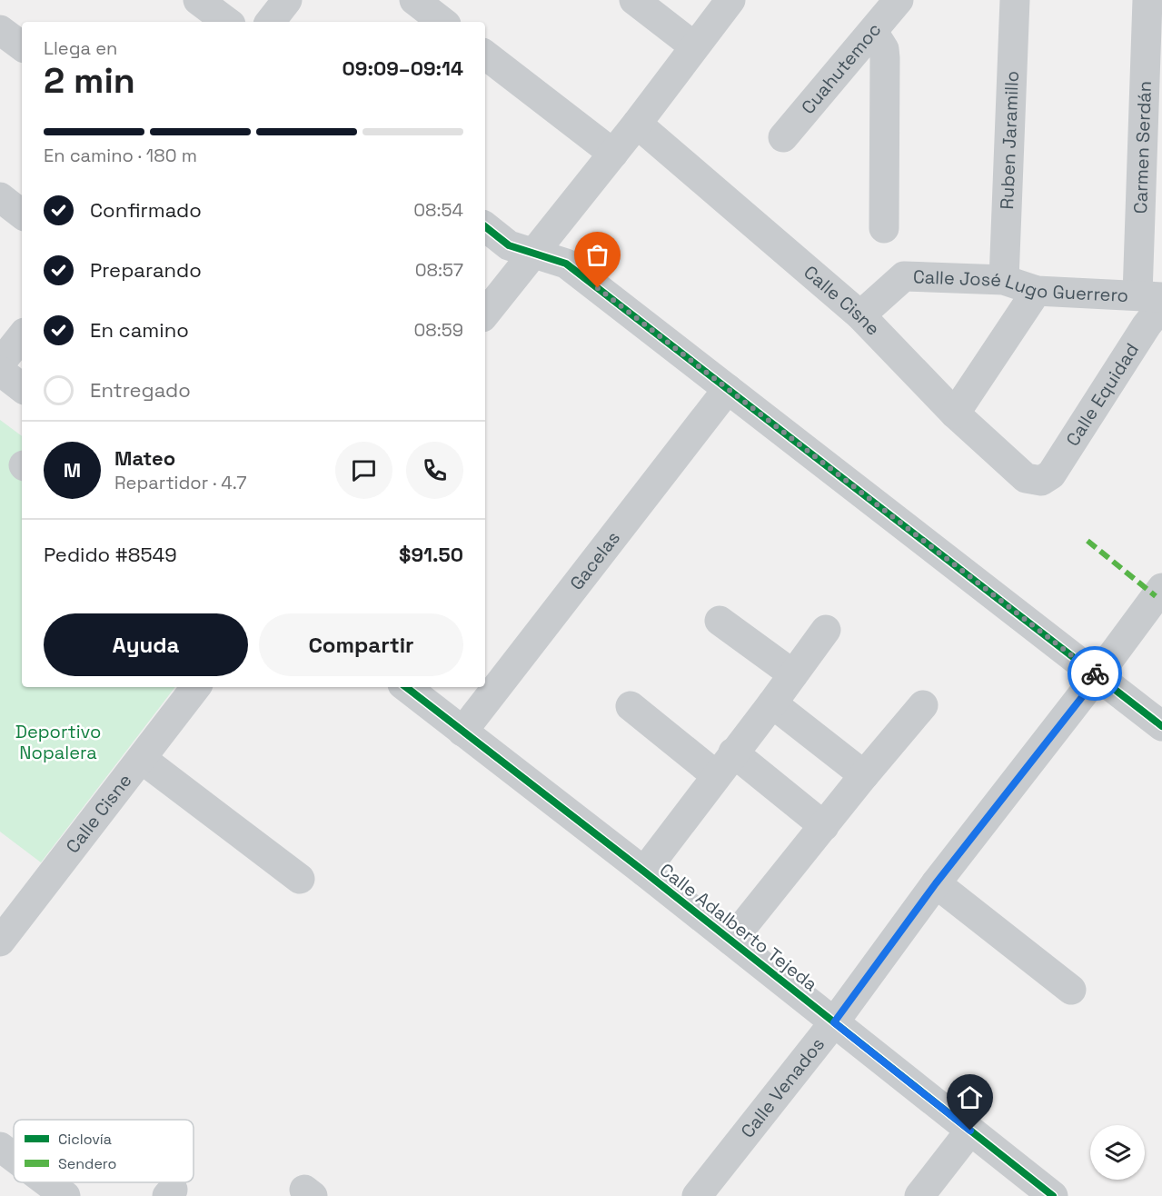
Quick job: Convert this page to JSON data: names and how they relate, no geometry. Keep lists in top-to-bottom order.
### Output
{
  "streets": {
    "street": [
      "Cuahutemoc",
      "Ruben Jaramillo",
      "Carmen Serdán",
      "Calle José Lugo Guerrero",
      "Calle Cisne",
      "Calle Equidad",
      "Gacelas",
      "Calle Adalberto Tejeda",
      "Calle Venados"
    ]
  },
  "crossings": [
    ["Ruben Jaramillo", "Calle José Lugo Guerrero"],
    ["Carmen Serdán", "Calle José Lugo Guerrero"],
    ["Carmen Serdán", "Calle Equidad"],
    ["Calle José Lugo Guerrero", "Calle Cisne"],
    ["Calle José Lugo Guerrero", "Calle Equidad"],
    ["Calle Cisne", "Calle Equidad"],
    ["Gacelas", "Calle Adalberto Tejeda"],
    ["Calle Adalberto Tejeda", "Calle Venados"]
  ],
  "parks": ["Deportivo Nopalera"],
  "legend": ["Ciclovía", "Sendero"],
  "page": {
    "heading": ["2 min", "Llega en", "09:09–09:14"],
    "panel": [
      "Mateo",
      "Repartidor · 4.7",
      "Pedido #8549",
      "$91.50"
    ],
    "bar": "En camino · 180 m",
    "list": [
      ["Confirmado", "08:54"],
      ["Preparando", "08:57"],
      ["En camino", "08:59"],
      "Entregado"
    ],
    "round": "M",
    "buttons": ["Ayuda", "Compartir"]
  }
}
